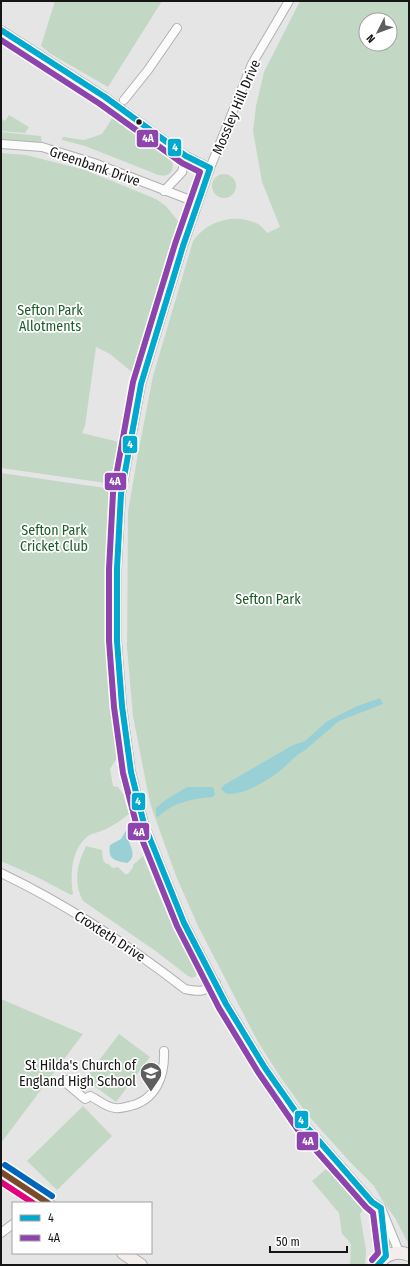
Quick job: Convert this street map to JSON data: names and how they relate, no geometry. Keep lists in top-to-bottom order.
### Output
{
  "streets": {
    "street": ["Mossley Hill Drive", "Greenbank Drive", "Croxteth Drive"]
  },
  "crossings": [
    ["Mossley Hill Drive", "Greenbank Drive"],
    ["Mossley Hill Drive", "Croxteth Drive"]
  ],
  "parks": ["Sefton Park Allotments", "Sefton Park Cricket Club", "Sefton Park"],
  "places": {
    "school or university": ["St Hilda's Church of England High School"]
  },
  "lines": ["transit line 4", "transit line 4A"],
  "legend": ["4", "4A"],
  "scale_bar": "50 m",
  "north": "bottom left"
}
